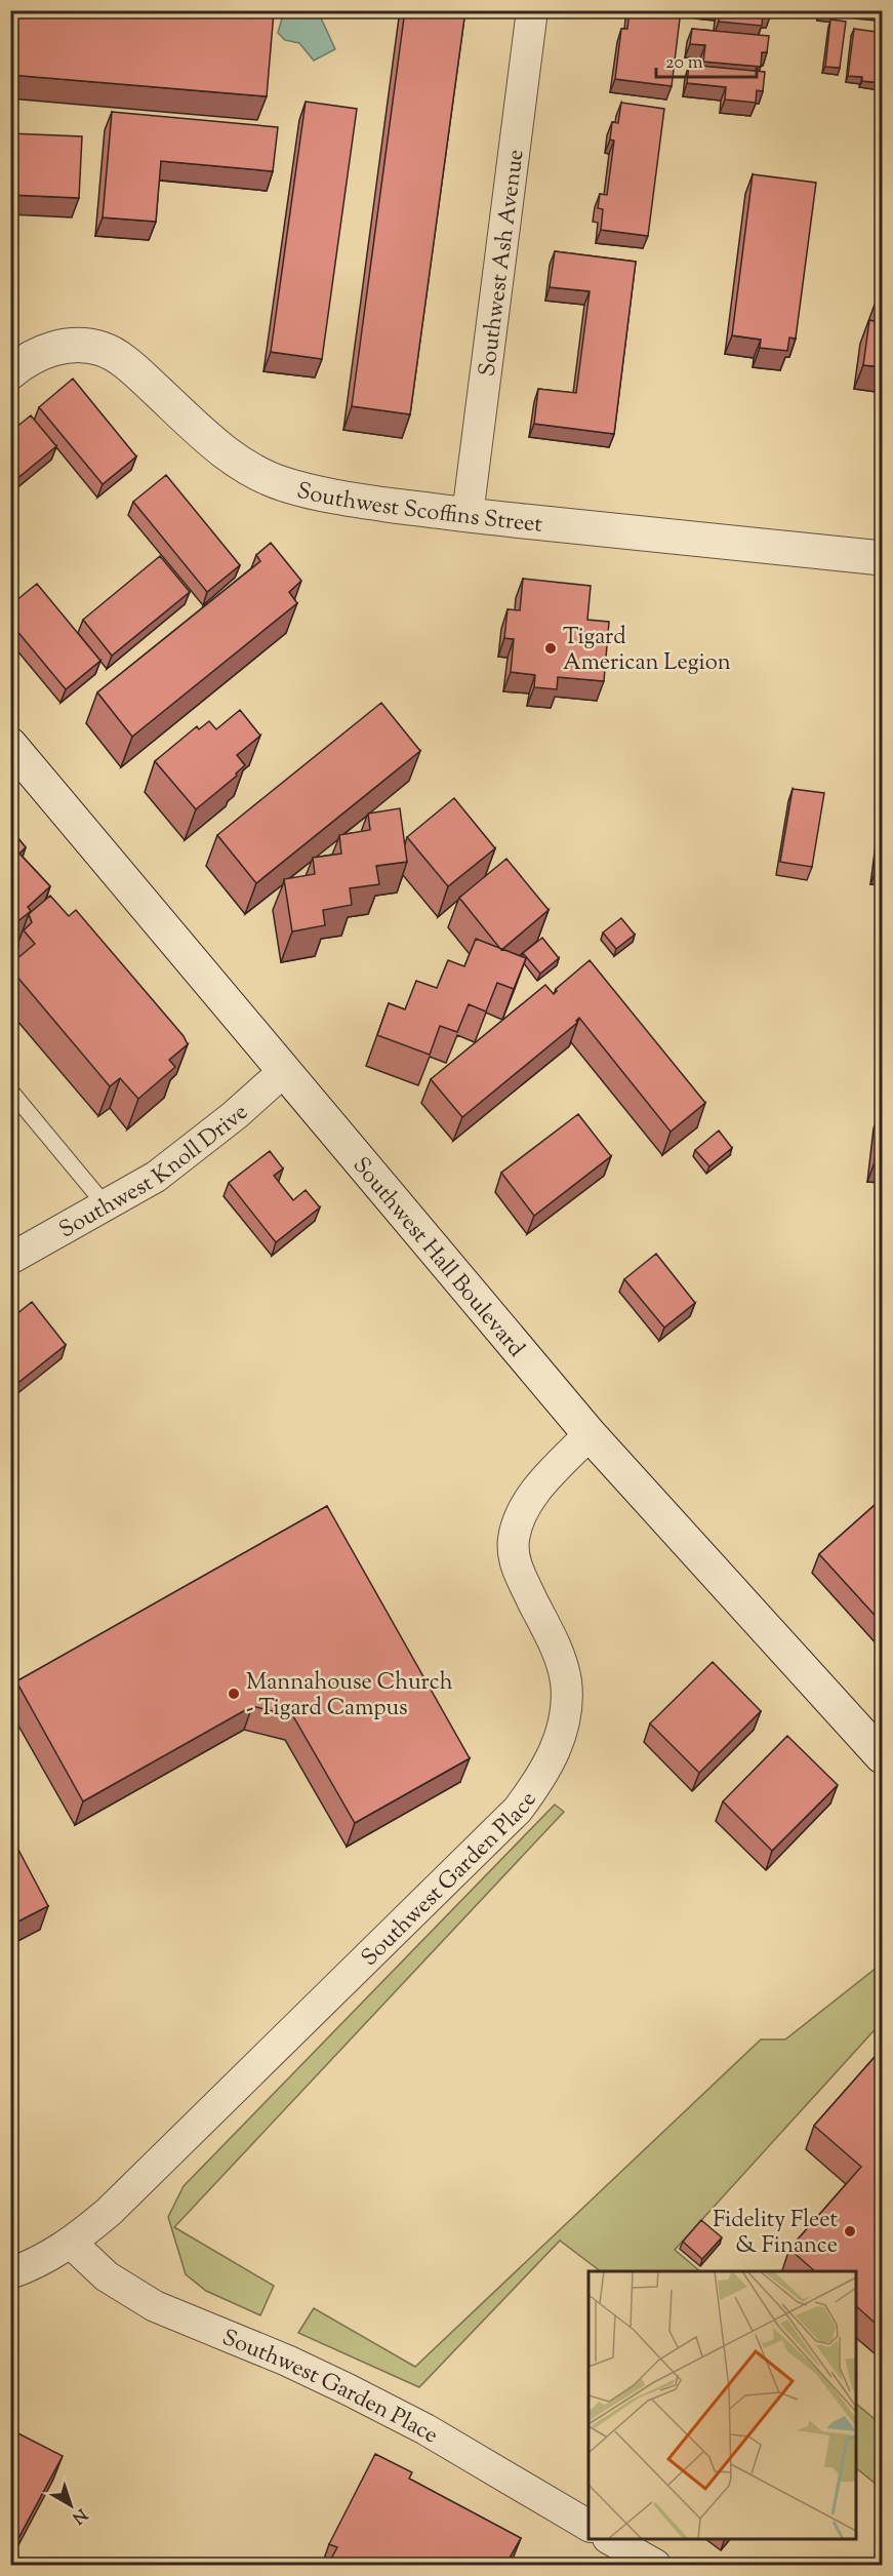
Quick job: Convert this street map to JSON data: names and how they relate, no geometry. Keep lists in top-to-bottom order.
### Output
{
  "streets": {
    "main road": ["Southwest Scoffins Street", "Southwest Hall Boulevard"],
    "street": ["Southwest Ash Avenue", "Southwest Knoll Drive", "Southwest Garden Place"]
  },
  "crossings": [
    ["Southwest Ash Avenue", "Southwest Scoffins Street"],
    ["Southwest Knoll Drive", "Southwest Hall Boulevard"],
    ["Southwest Hall Boulevard", "Southwest Garden Place"]
  ],
  "places": ["Tigard American Legion", "Mannahouse Church - Tigard Campus", "Fidelity Fleet & Finance"],
  "scale_bar": "20 m",
  "north": "bottom right"
}
